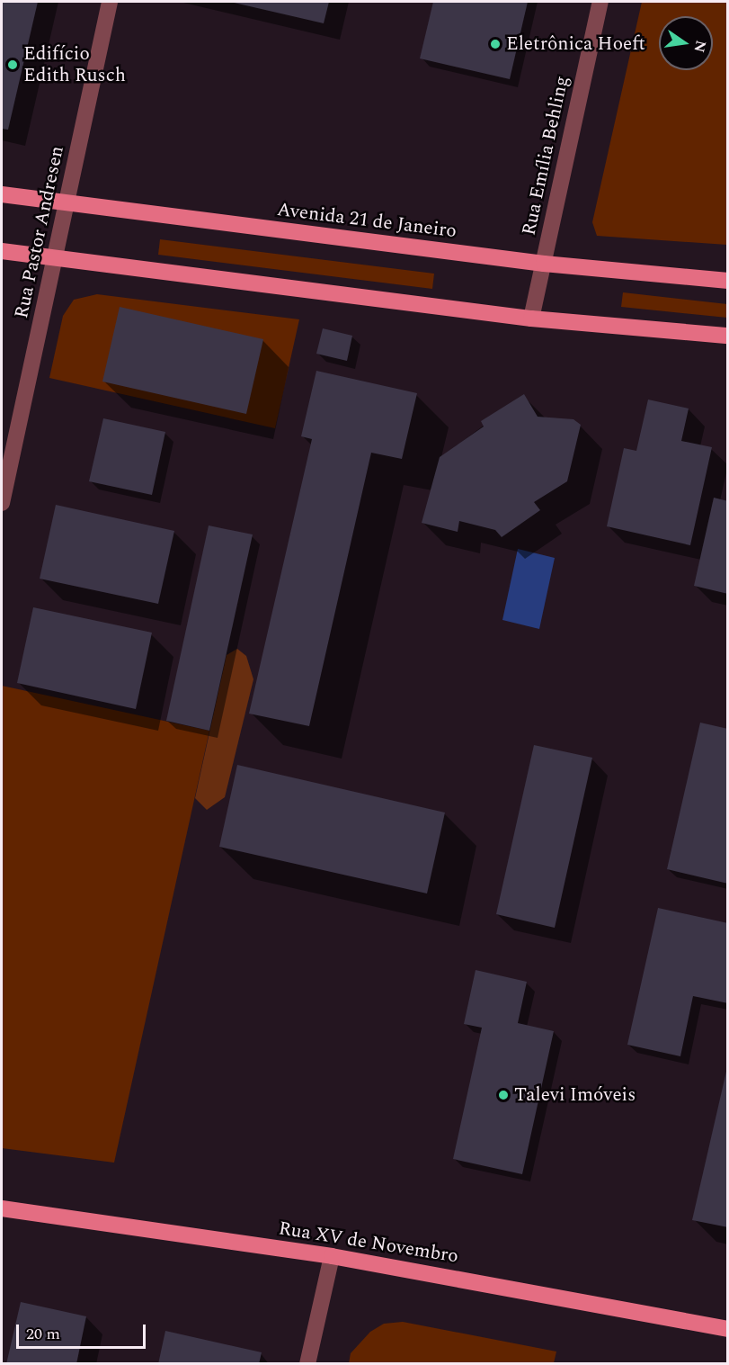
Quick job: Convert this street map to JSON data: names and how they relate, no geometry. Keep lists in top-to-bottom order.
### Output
{
  "streets": {
    "main road": ["Avenida 21 de Janeiro", "Rua XV de Novembro"],
    "street": ["Rua Emília Behling", "Rua Pastor Andresen"]
  },
  "crossings": [
    ["Rua Emília Behling", "Avenida 21 de Janeiro"],
    ["Avenida 21 de Janeiro", "Rua Pastor Andresen"]
  ],
  "places": ["Eletrônica Hoeft", "Edifício Edith Rusch", "Talevi Imóveis"],
  "scale_bar": "20 m",
  "north": "right"
}
